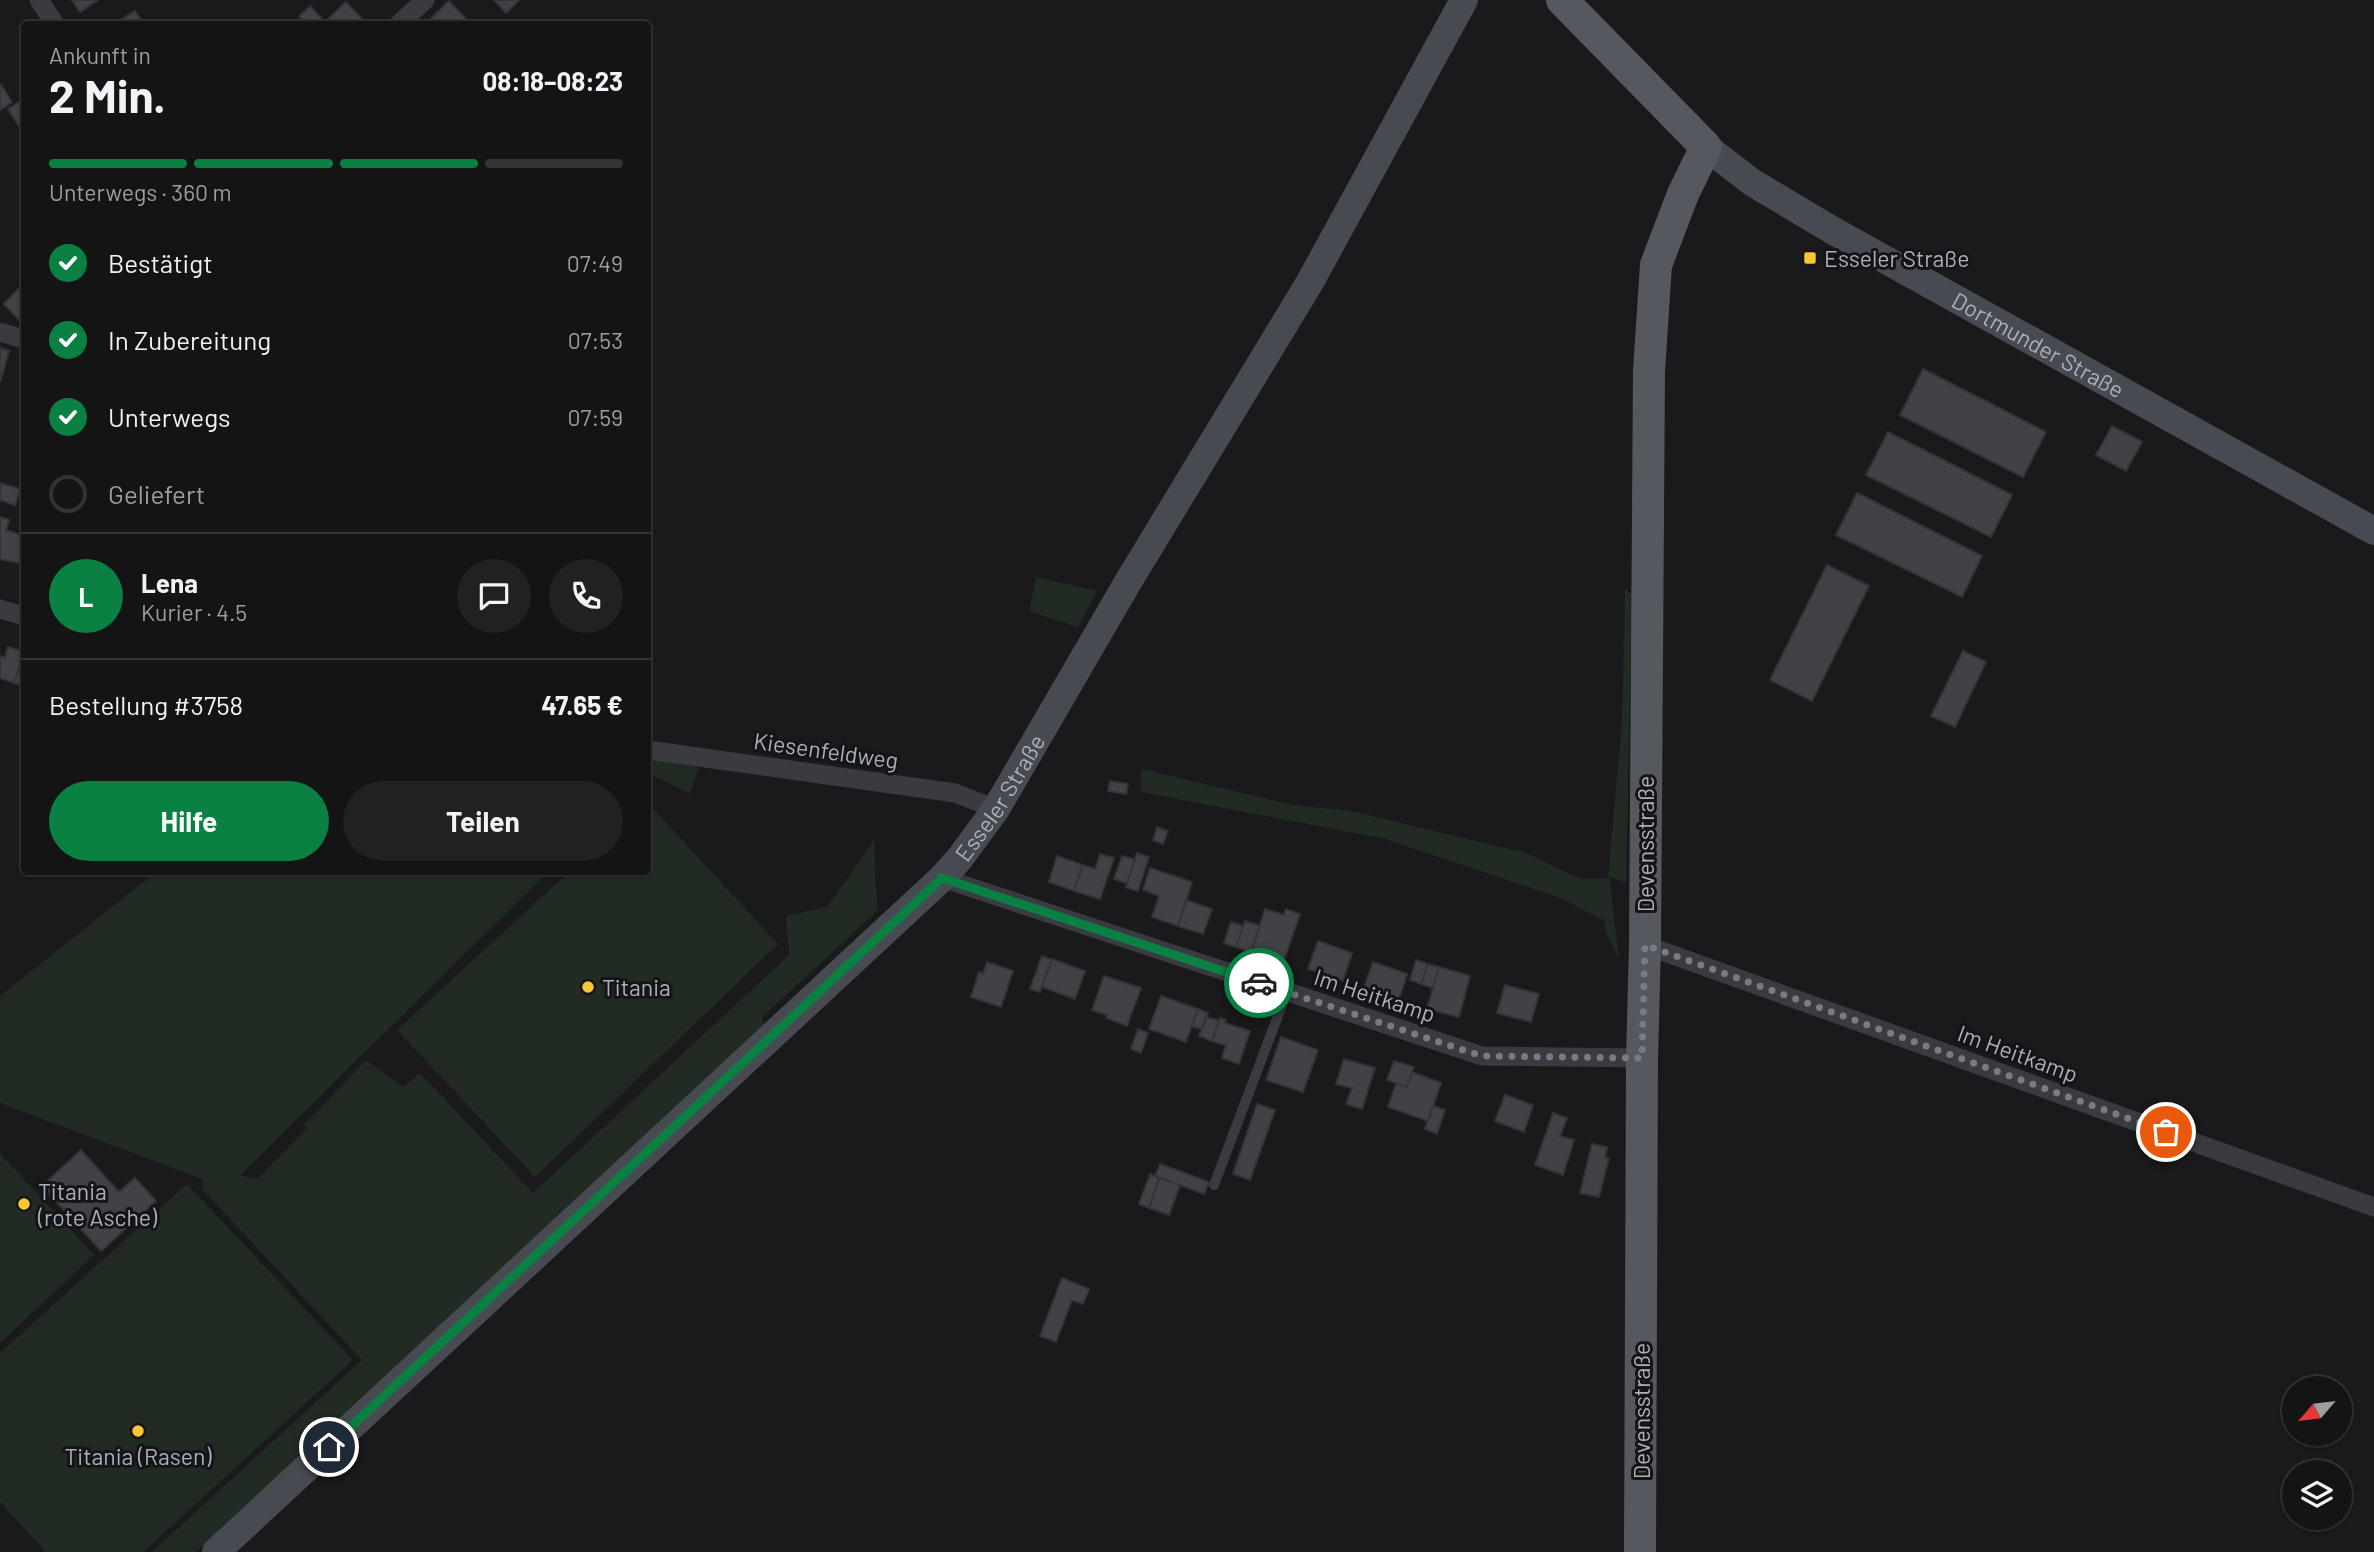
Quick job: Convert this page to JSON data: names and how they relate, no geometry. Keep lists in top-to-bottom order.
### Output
{
  "streets": {
    "main road": ["Dortmunder Straße", "Esseler Straße", "Devensstraße"],
    "street": ["Kiesenfeldweg", "Im Heitkamp"]
  },
  "crossings": [
    ["Dortmunder Straße", "Devensstraße"],
    ["Kiesenfeldweg", "Esseler Straße"],
    ["Esseler Straße", "Im Heitkamp"],
    ["Devensstraße", "Im Heitkamp"]
  ],
  "places": {
    "transit": ["Esseler Straße"],
    "other": ["Titania", "Titania (rote Asche)", "Titania (Rasen)"]
  },
  "north": "bottom left",
  "page": {
    "heading": ["2 Min.", "Ankunft in", "08:18–08:23"],
    "panel": [
      "Lena",
      "Kurier · 4.5",
      "Bestellung #3758",
      "47.65 €"
    ],
    "bar": "Unterwegs · 360 m",
    "list": [
      ["Bestätigt", "07:49"],
      ["In Zubereitung", "07:53"],
      ["Unterwegs", "07:59"],
      "Geliefert"
    ],
    "round": "L",
    "buttons": ["Hilfe", "Teilen"]
  }
}
